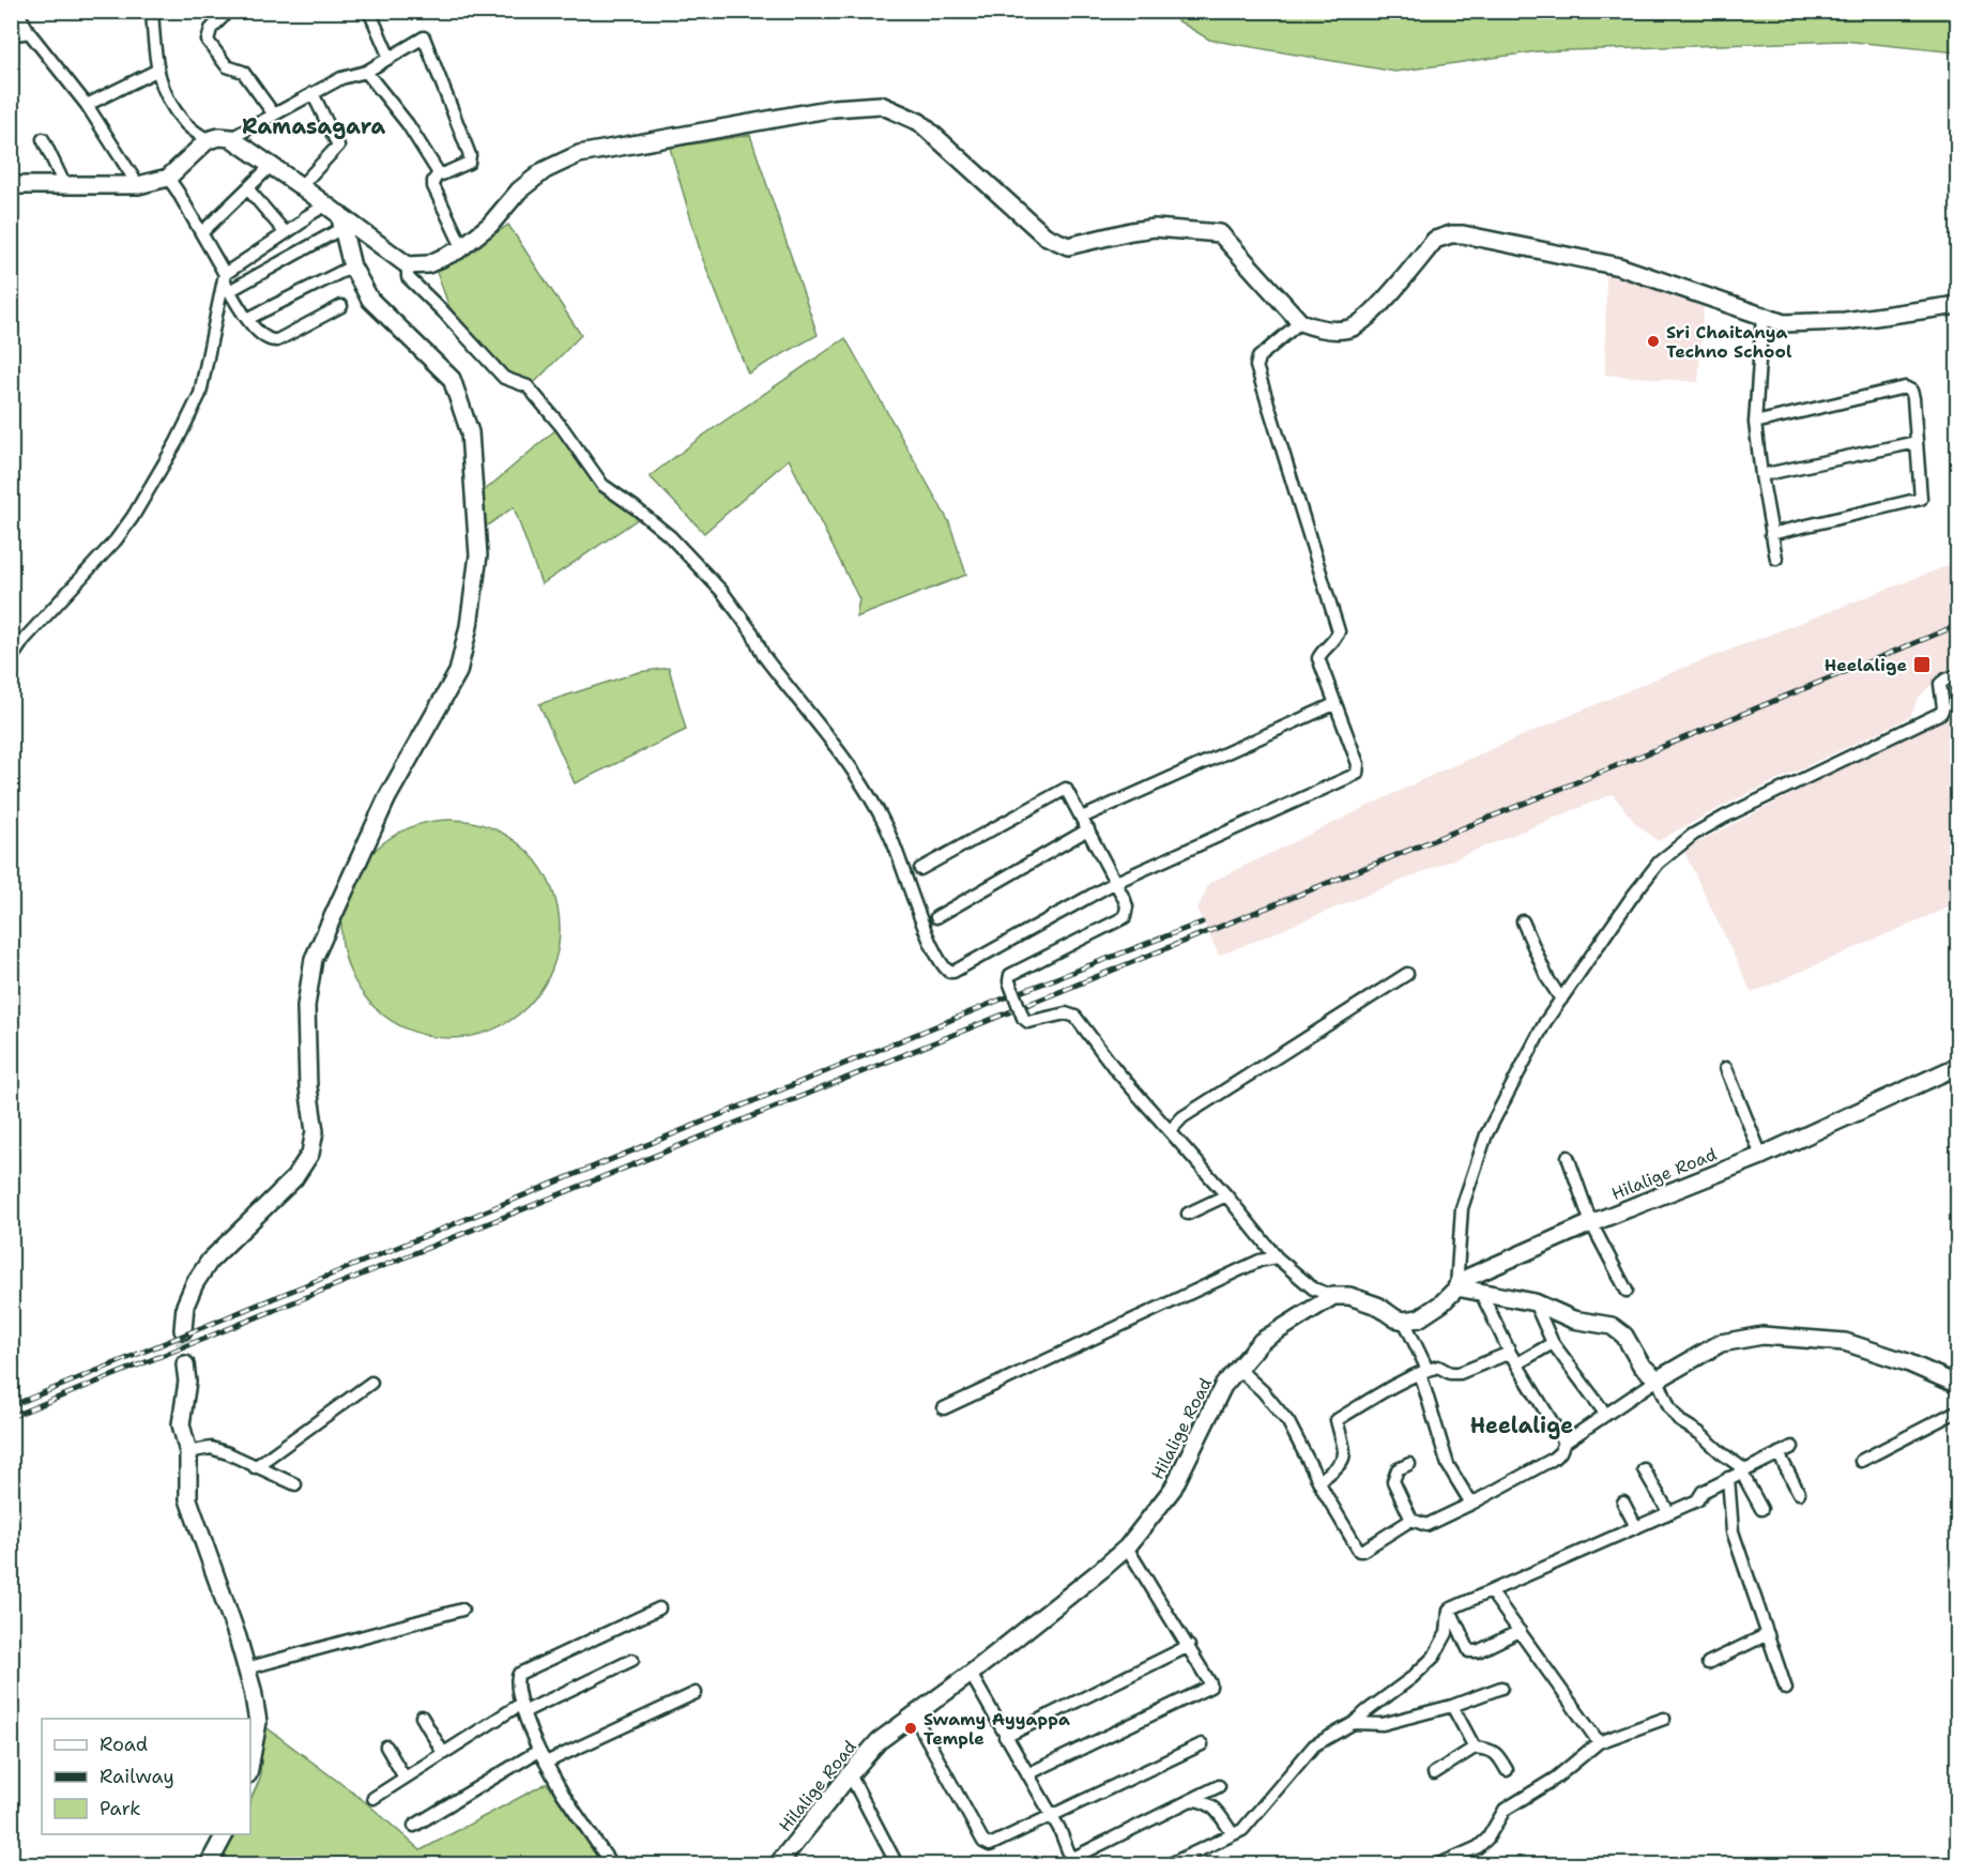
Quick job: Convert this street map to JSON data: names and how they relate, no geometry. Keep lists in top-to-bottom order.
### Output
{
  "streets": {
    "street": ["Hilalige Road"]
  },
  "districts": ["Ramasagara", "Heelalige"],
  "places": {
    "other": ["Sri Chaitanya Techno School", "Swamy Ayyappa Temple"],
    "transit": ["Heelalige"]
  },
  "legend": ["Road", "Railway", "Park"]
}
